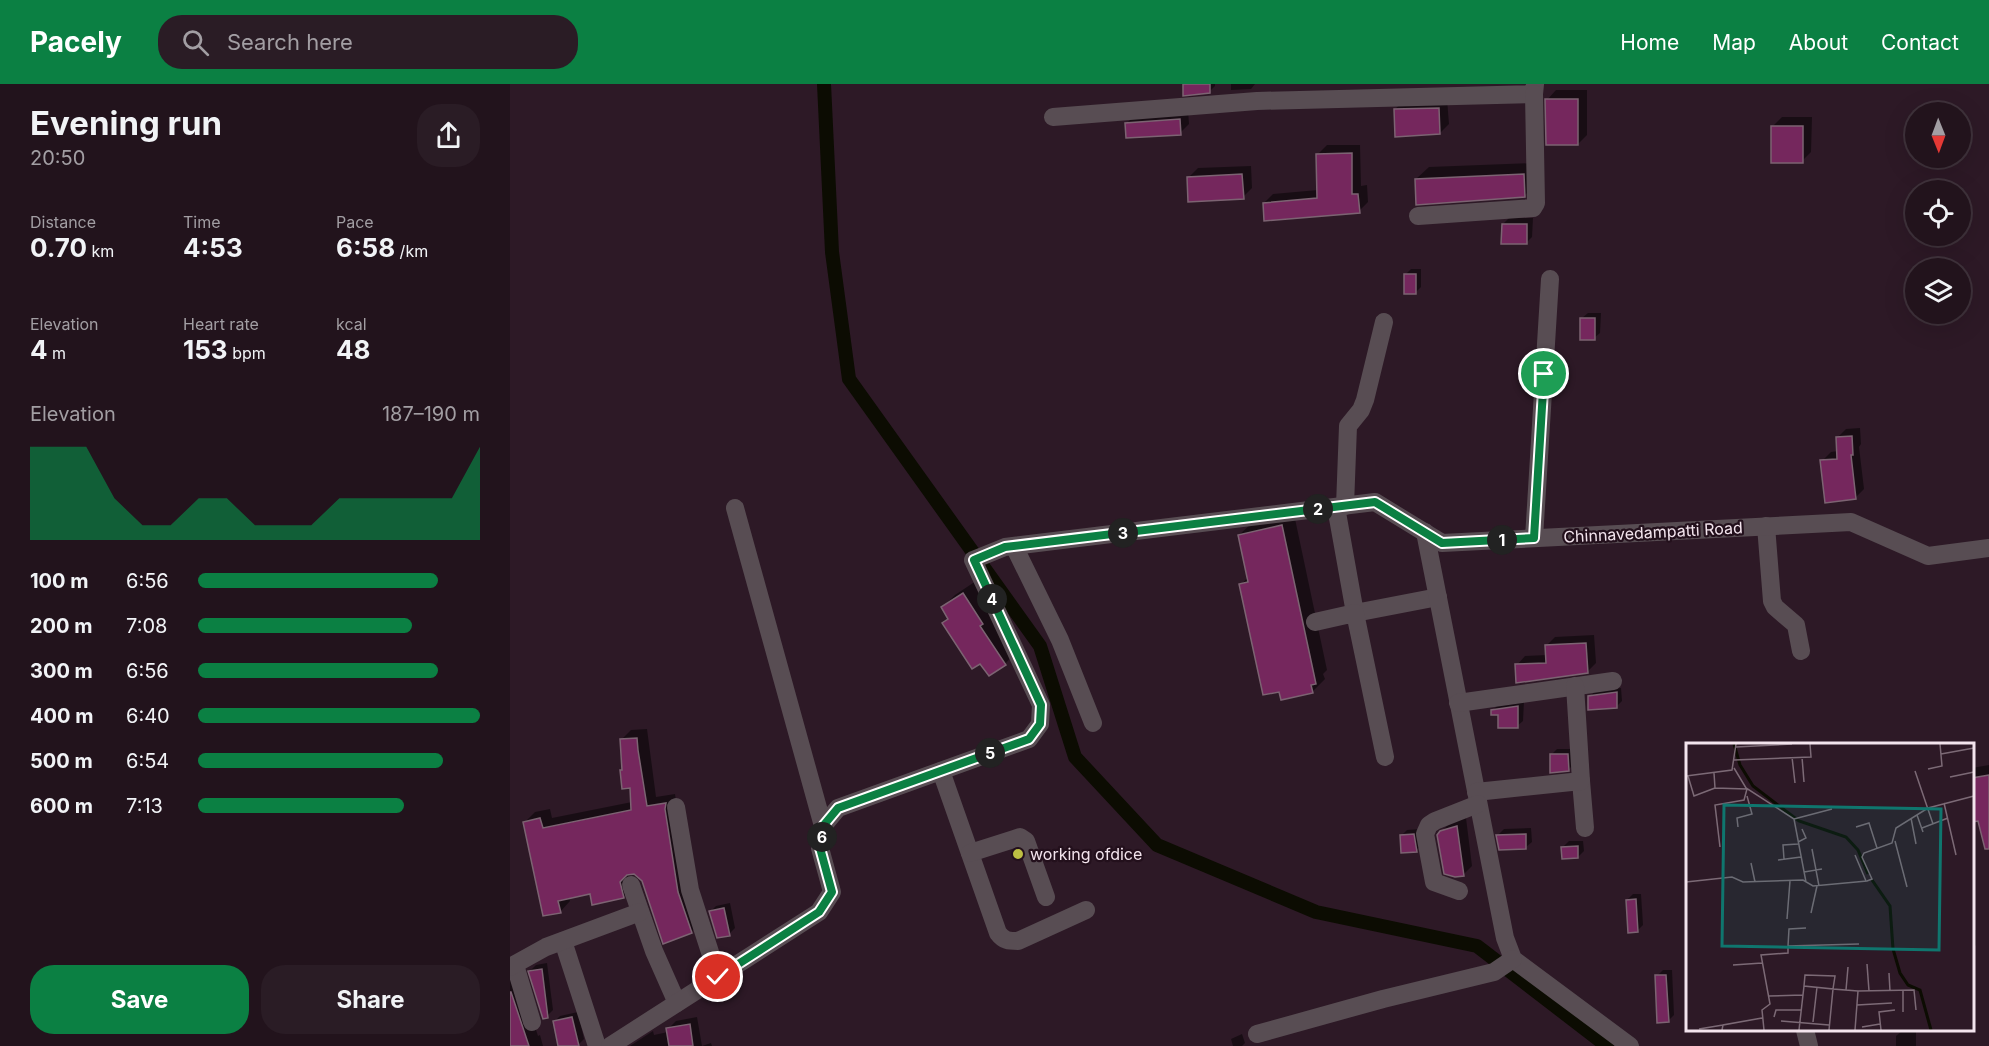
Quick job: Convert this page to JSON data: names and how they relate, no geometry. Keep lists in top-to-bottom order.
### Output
{
  "streets": {
    "street": ["Chinnavedampatti Road"]
  },
  "places": ["working ofdice"],
  "north": "bottom",
  "page": {
    "header": "Pacely",
    "search": "Search here",
    "nav": [
      "Home",
      "Map",
      "About",
      "Contact"
    ],
    "heading": ["Evening run", "20:50"],
    "stats": [
      ["Distance", "0.70 km"],
      ["Time", "4:53"],
      ["Pace", "6:58 /km"],
      ["Elevation", "4 m"],
      ["Heart rate", "153 bpm"],
      ["kcal", "48"]
    ],
    "chart": ["Elevation", "187–190 m"],
    "pins": [
      "2",
      "3",
      "1",
      "4",
      "5",
      "6"
    ],
    "list": [
      {
        "name": "100 m",
        "note": "6:56"
      },
      {
        "name": "200 m",
        "note": "7:08"
      },
      {
        "name": "300 m",
        "note": "6:56"
      },
      {
        "name": "400 m",
        "note": "6:40"
      },
      {
        "name": "500 m",
        "note": "6:54"
      },
      {
        "name": "600 m",
        "note": "7:13"
      }
    ],
    "buttons": ["Save", "Share"]
  }
}
